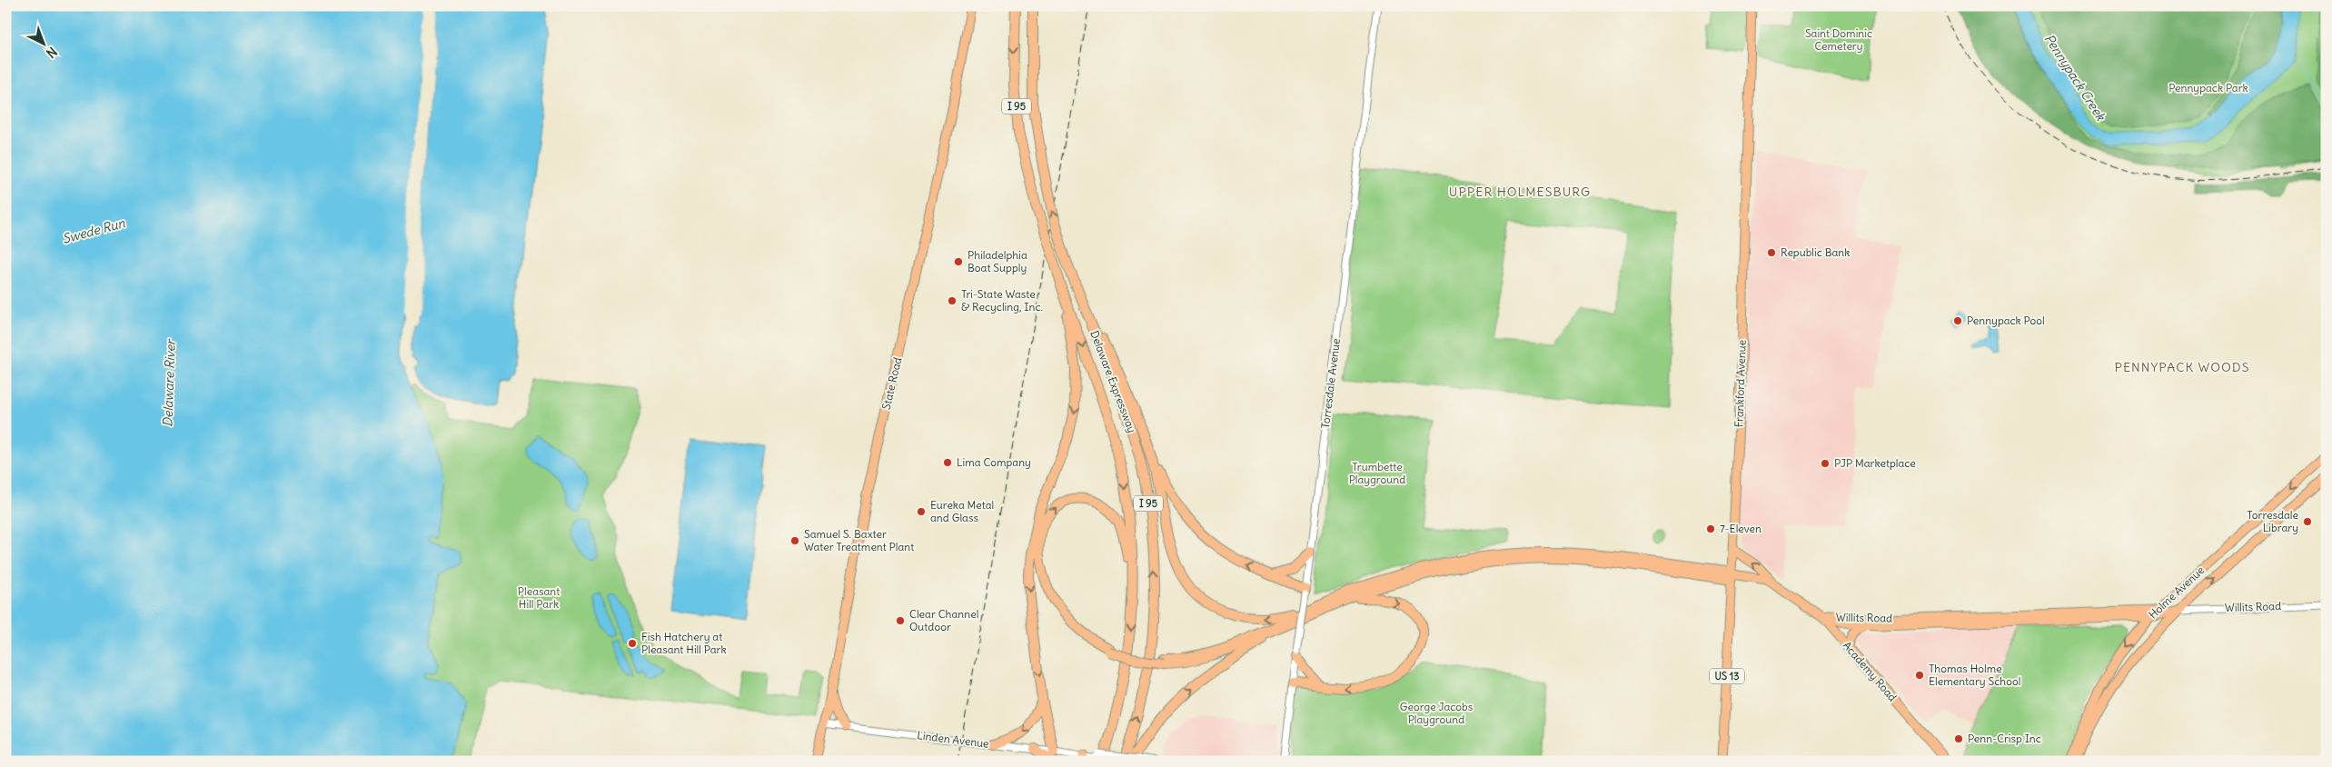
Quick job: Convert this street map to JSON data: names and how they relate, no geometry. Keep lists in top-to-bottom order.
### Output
{
  "streets": {
    "highway": ["I 95", "Delaware Expressway"],
    "main road": [
      "State Road",
      "Frankford Avenue",
      "Holme Avenue",
      "Willits Road",
      "Academy Road",
      "US 13"
    ],
    "street": ["Torresdale Avenue", "Linden Avenue"]
  },
  "crossings": [
    ["Delaware Expressway", "Linden Avenue"],
    ["State Road", "Linden Avenue"],
    ["Frankford Avenue", "Academy Road"],
    ["Holme Avenue", "Willits Road"],
    ["Willits Road", "Academy Road"]
  ],
  "districts": ["UPPER HOLMESBURG", "PENNYPACK WOODS"],
  "water": ["Pennypack Creek", "Swede Run", "Delaware River"],
  "parks": [
    "Saint Dominic Cemetery",
    "Pennypack Park",
    "Trumbette Playground",
    "Pleasant Hill Park",
    "George Jacobs Playground"
  ],
  "places": [
    "Republic Bank",
    "Philadelphia Boat Supply",
    "Tri-State Waste & Recycling, Inc.",
    "Pennypack Pool",
    "Lima Company",
    "PJP Marketplace",
    "Eureka Metal and Glass",
    "Torresdale Library",
    "7-Eleven",
    "Samuel S. Baxter Water Treatment Plant",
    "Clear Channel Outdoor",
    "Fish Hatchery at Pleasant Hill Park",
    "Thomas Holme Elementary School",
    "Penn-Crisp Inc"
  ],
  "north": "bottom right"
}
